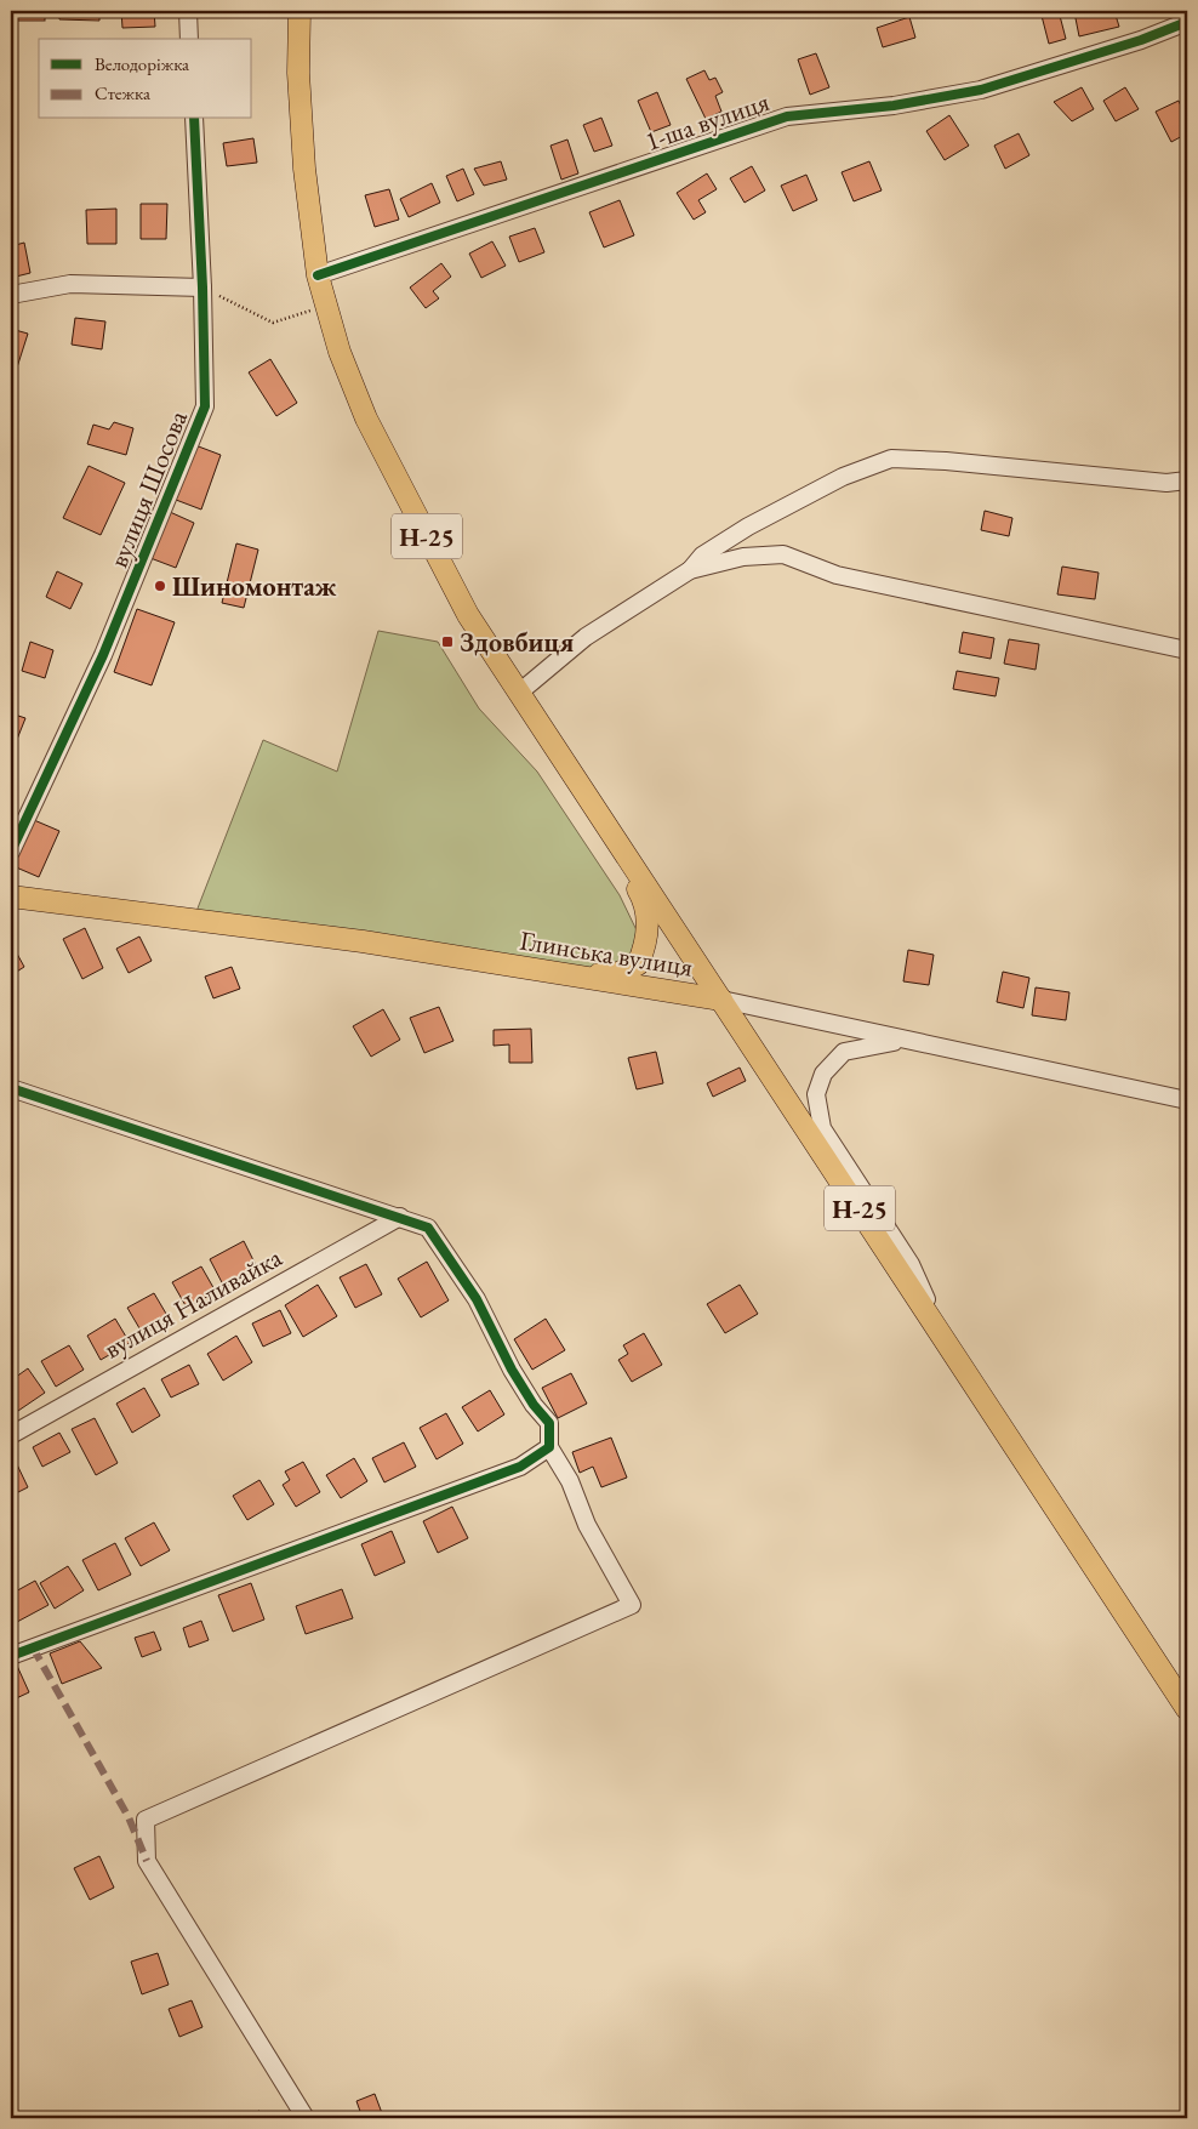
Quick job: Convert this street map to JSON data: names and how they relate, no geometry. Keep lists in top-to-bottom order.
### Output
{
  "streets": {
    "main road": ["Н-25", "Глинська вулиця"],
    "street": ["1-ша вулиця", "вулиця Шосова", "вулиця Наливайка"]
  },
  "crossings": [
    ["1-ша вулиця", "Н-25"],
    ["Н-25", "Глинська вулиця"]
  ],
  "places": {
    "other": ["Шиномонтаж"],
    "transit": ["Здовбиця"]
  },
  "legend": ["Велодоріжка", "Стежка"]
}
